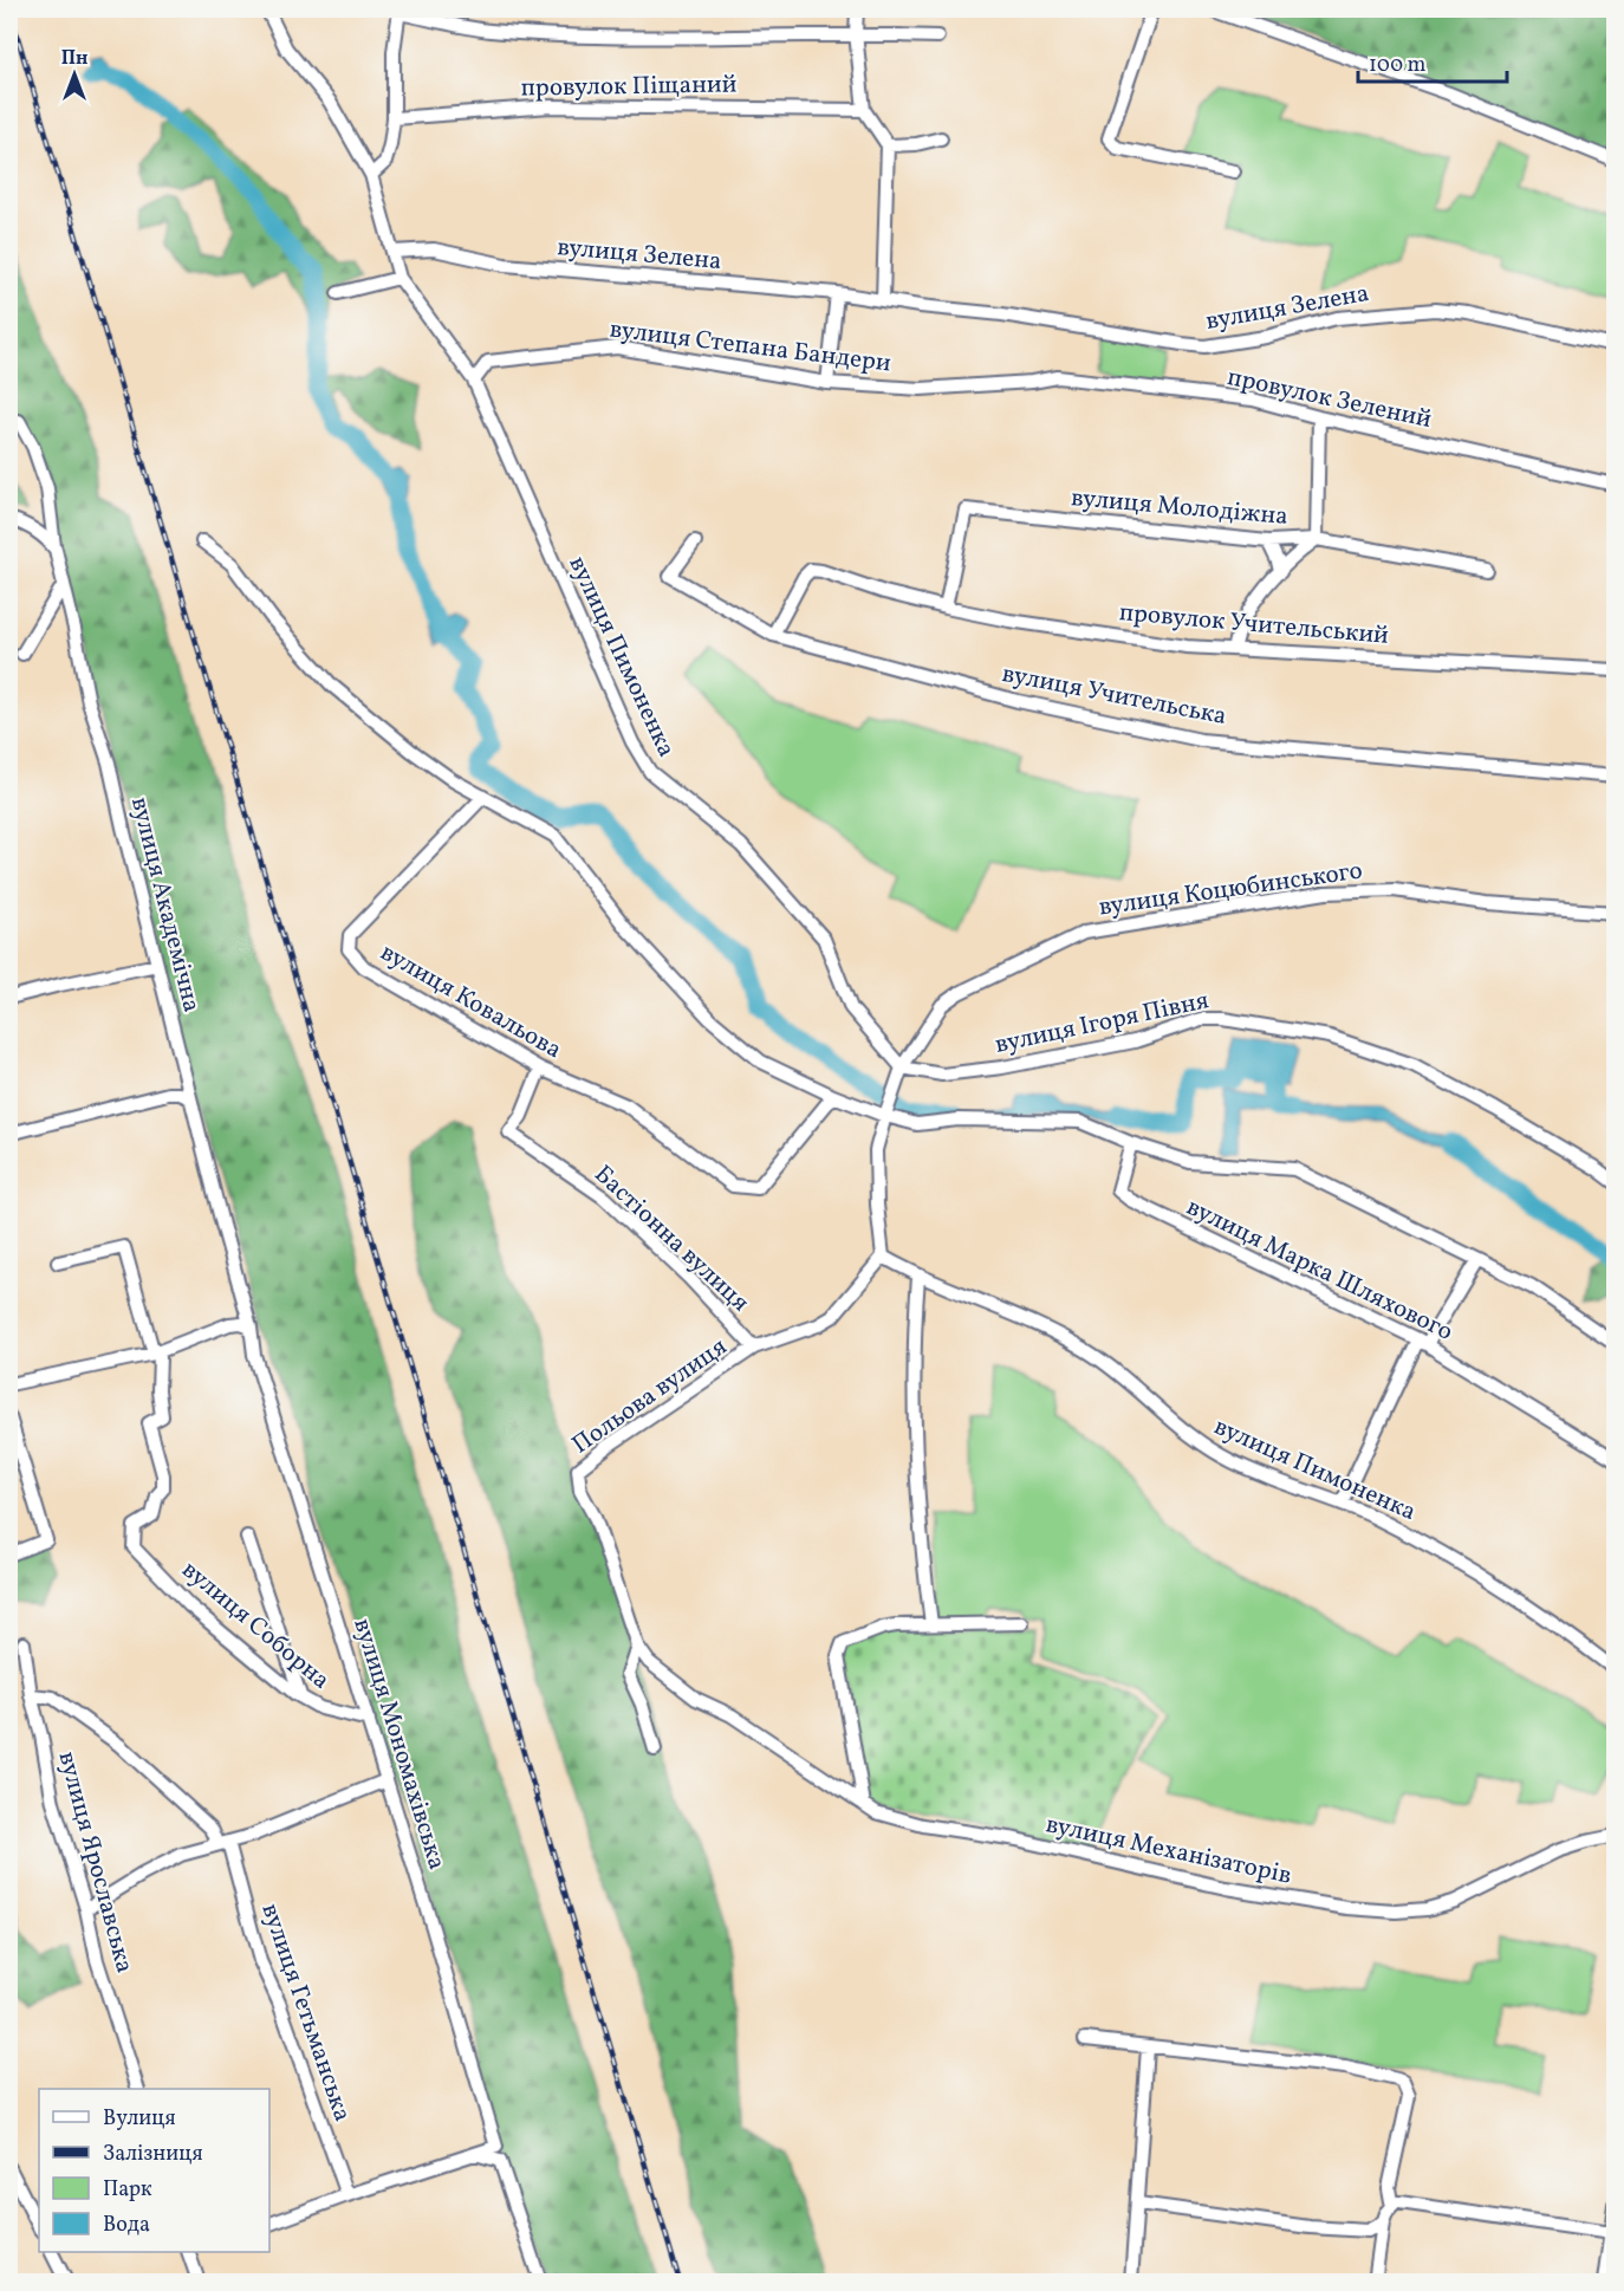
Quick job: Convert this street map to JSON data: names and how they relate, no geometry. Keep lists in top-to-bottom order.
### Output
{
  "streets": {
    "street": [
      "провулок Піщаний",
      "вулиця Зелена",
      "вулиця Степана Бандери",
      "провулок Зелений",
      "вулиця Молодіжна",
      "провулок Учительський",
      "вулиця Пимоненка",
      "вулиця Учительська",
      "вулиця Коцюбинського",
      "вулиця Академічна",
      "вулиця Ковальова",
      "вулиця Ігоря Півня",
      "Бастіонна вулиця",
      "вулиця Марка Шляхового",
      "Польова вулиця",
      "вулиця Соборна",
      "вулиця Мономахівська",
      "вулиця Механізаторів",
      "вулиця Ярославська",
      "вулиця Гетьманська"
    ]
  },
  "crossings": [
    ["вулиця Зелена", "вулиця Пимоненка"],
    ["вулиця Степана Бандери", "провулок Зелений"],
    ["вулиця Степана Бандери", "вулиця Пимоненка"],
    ["вулиця Молодіжна", "провулок Учительський"],
    ["провулок Учительський", "вулиця Учительська"],
    ["вулиця Пимоненка", "вулиця Коцюбинського"],
    ["вулиця Пимоненка", "вулиця Ігоря Півня"],
    ["вулиця Пимоненка", "Польова вулиця"],
    ["вулиця Коцюбинського", "вулиця Ігоря Півня"],
    ["вулиця Академічна", "вулиця Мономахівська"],
    ["вулиця Ковальова", "Бастіонна вулиця"],
    ["Бастіонна вулиця", "Польова вулиця"],
    ["Польова вулиця", "вулиця Механізаторів"],
    ["вулиця Соборна", "вулиця Мономахівська"]
  ],
  "legend": [
    "Вулиця",
    "Залізниця",
    "Парк",
    "Вода"
  ],
  "scale_bar": "100 m",
  "north": "top"
}
